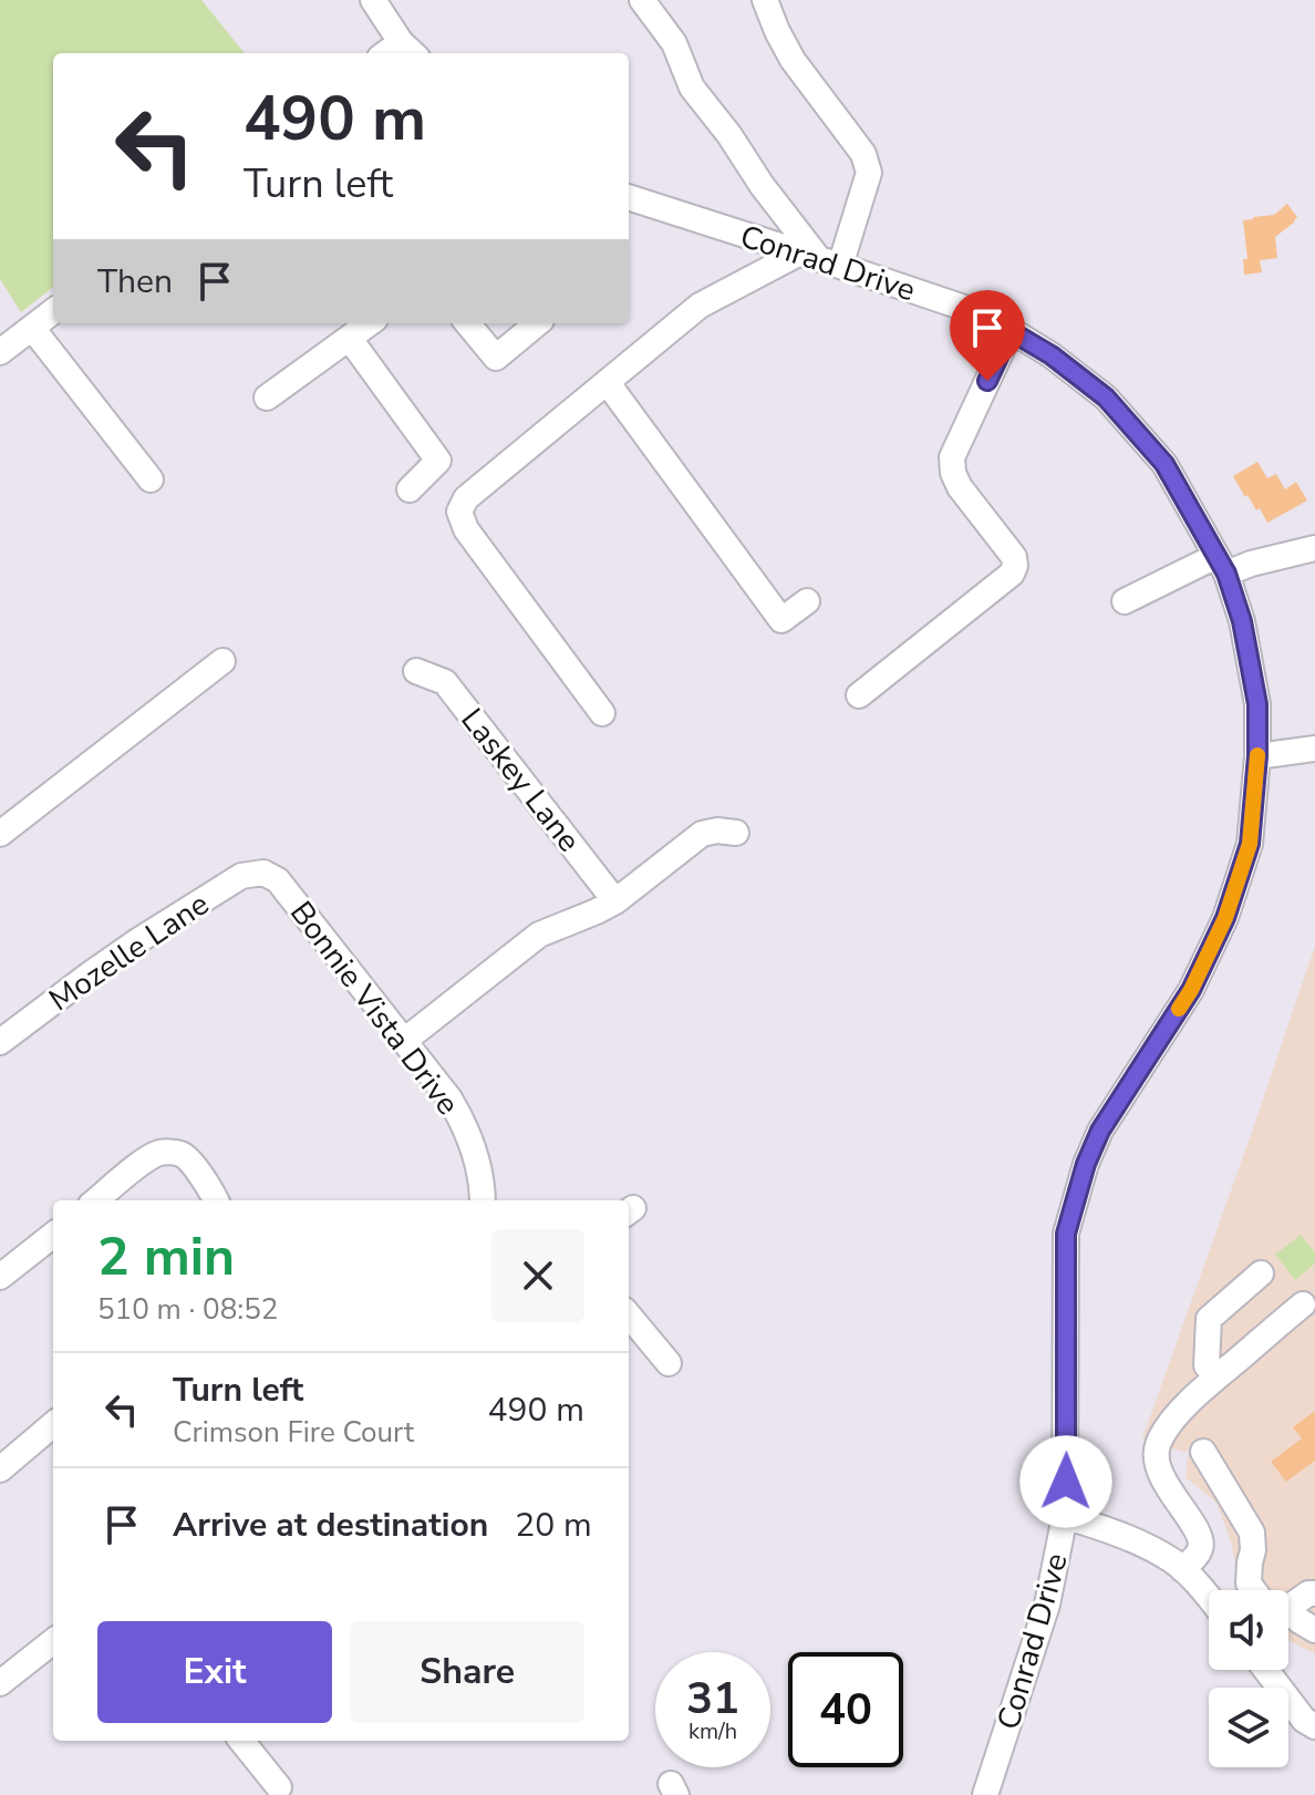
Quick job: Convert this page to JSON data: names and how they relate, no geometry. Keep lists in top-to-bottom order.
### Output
{
  "streets": {
    "street": [
      "Conrad Drive",
      "Laskey Lane",
      "Mozelle Lane",
      "Bonnie Vista Drive"
    ]
  },
  "crossings": [
    ["Mozelle Lane", "Bonnie Vista Drive"]
  ],
  "page": {
    "turn": ["490 m", "Turn left"],
    "then": "Then",
    "heading": ["2 min", "510 m · 08:52"],
    "list": [
      {
        "name": "Turn left",
        "note": "Crimson Fire Court",
        "value": "490 m"
      },
      {
        "name": "Arrive at destination",
        "value": "20 m"
      }
    ],
    "buttons": ["Exit", "Share"],
    "speed": "31 km/h",
    "limit": "40"
  }
}
